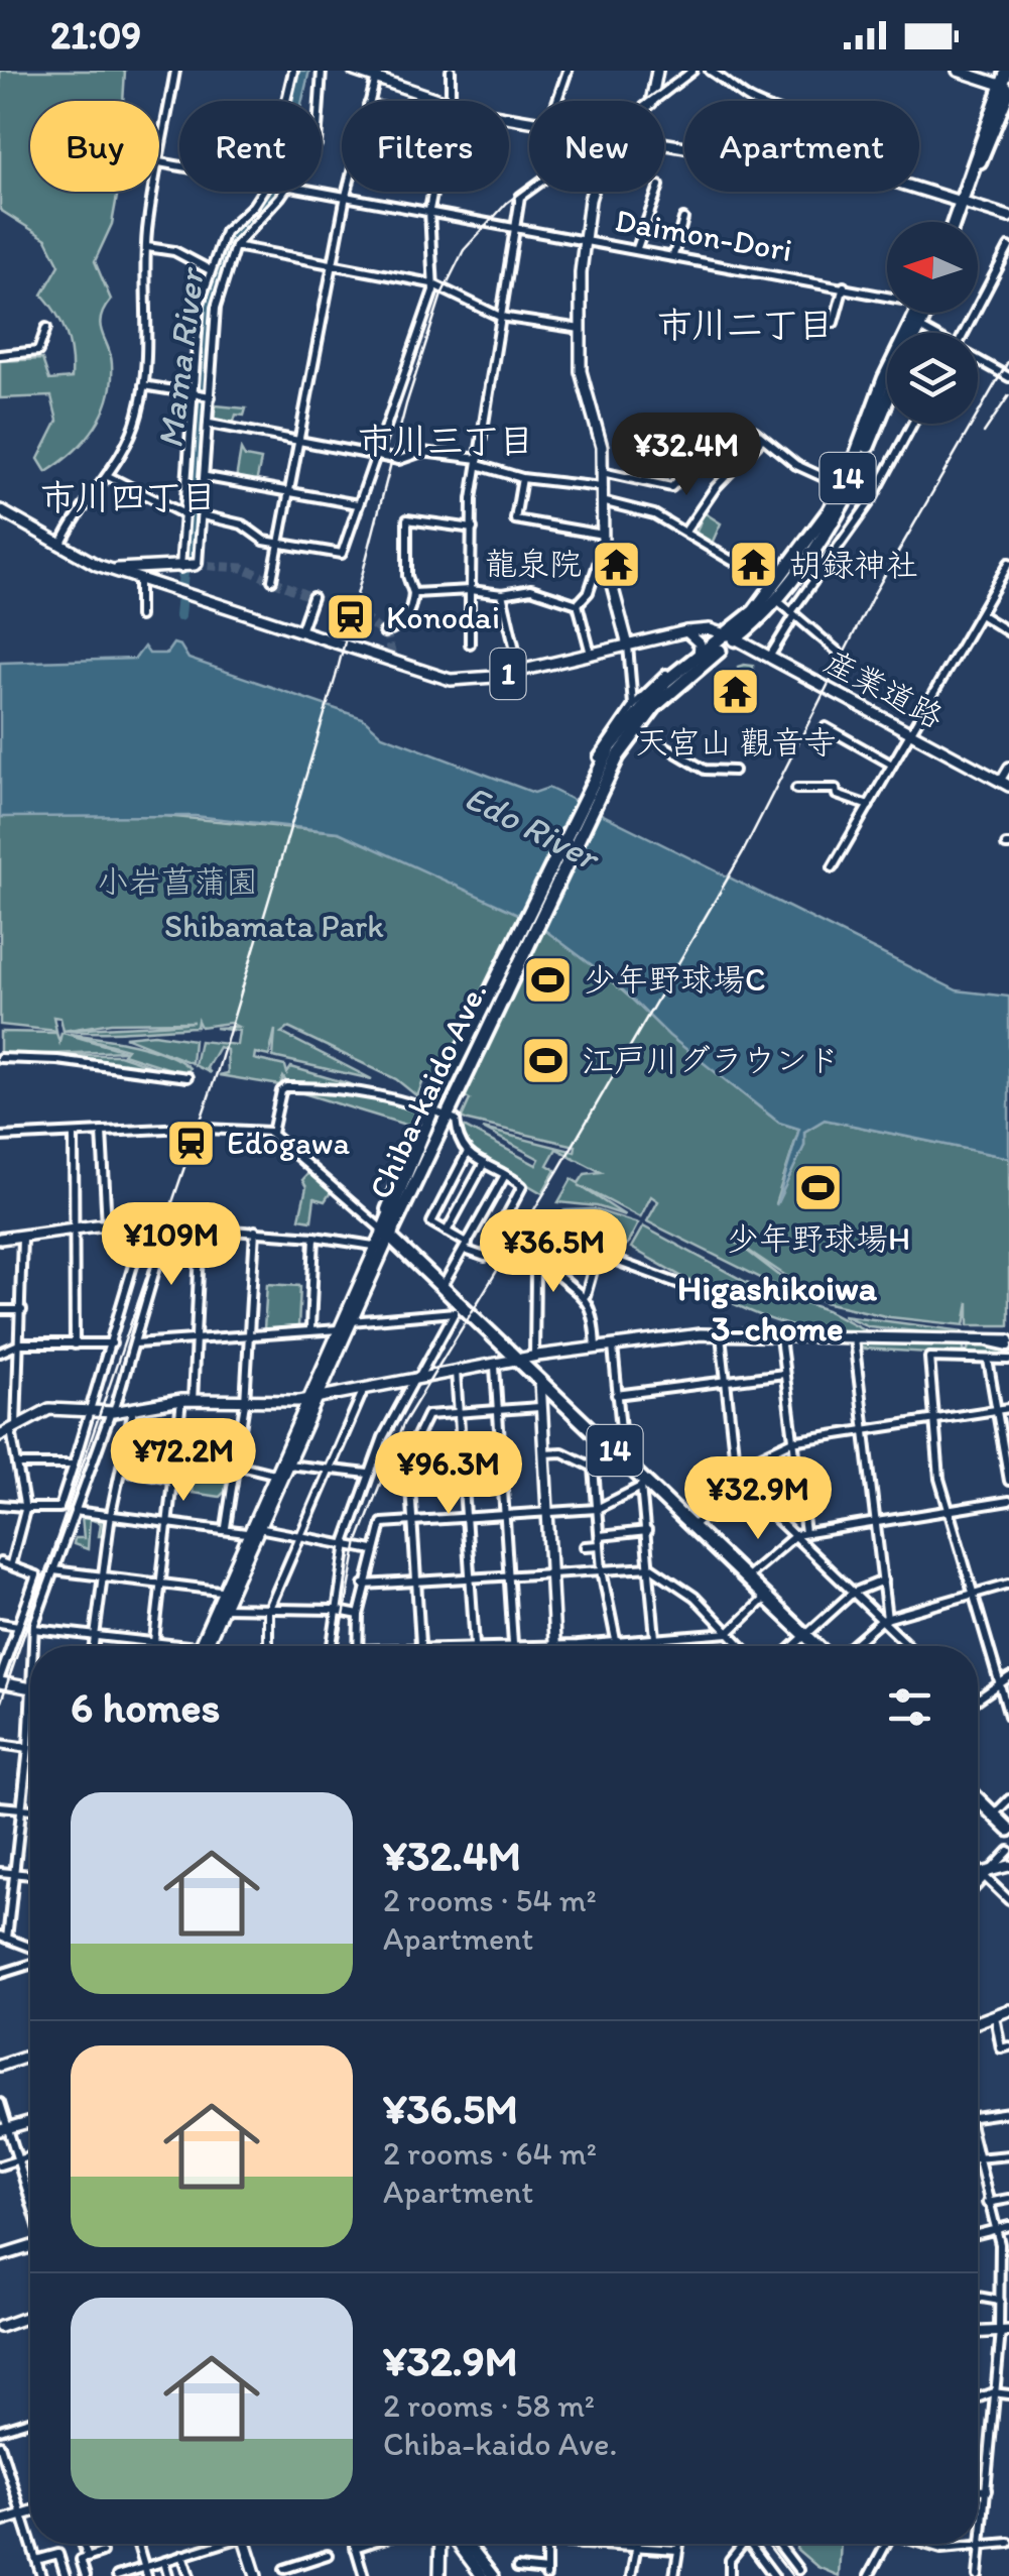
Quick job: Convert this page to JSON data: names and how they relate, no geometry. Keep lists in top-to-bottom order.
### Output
{
  "streets": {
    "highway": ["14", "Chiba-kaido Ave."],
    "main road": ["1", "産業道路"],
    "street": ["Daimon-Dori"]
  },
  "crossings": [
    ["1", "産業道路"],
    ["1", "Chiba-kaido Ave."],
    ["産業道路", "Chiba-kaido Ave."]
  ],
  "districts": [
    "市川二丁目",
    "市川三丁目",
    "市川四丁目",
    "Higashikoiwa 3-chome"
  ],
  "water": ["Mama River", "Edo River"],
  "parks": ["小岩菖蒲園", "Shibamata Park"],
  "places": {
    "temple": ["龍泉院", "胡録神社", "天宮山 觀音寺"],
    "station": ["Konodai", "Edogawa"],
    "sports": ["少年野球場C", "江戸川グラウンド", "少年野球場H"]
  },
  "north": "left",
  "page": {
    "status": "21:09",
    "chip": [
      "Buy",
      "Rent",
      "Filters",
      "New",
      "Apartment"
    ],
    "price": [
      "¥32.4M",
      "¥109M",
      "¥36.5M",
      "¥72.2M",
      "¥96.3M",
      "¥32.9M"
    ],
    "heading": "6 homes",
    "list": [
      {
        "name": "¥32.4M",
        "note": "2 rooms · 54 m² · Apartment"
      },
      {
        "name": "¥36.5M",
        "note": "2 rooms · 64 m² · Apartment"
      },
      {
        "name": "¥32.9M",
        "note": "2 rooms · 58 m² · Chiba-kaido Ave."
      }
    ]
  }
}
